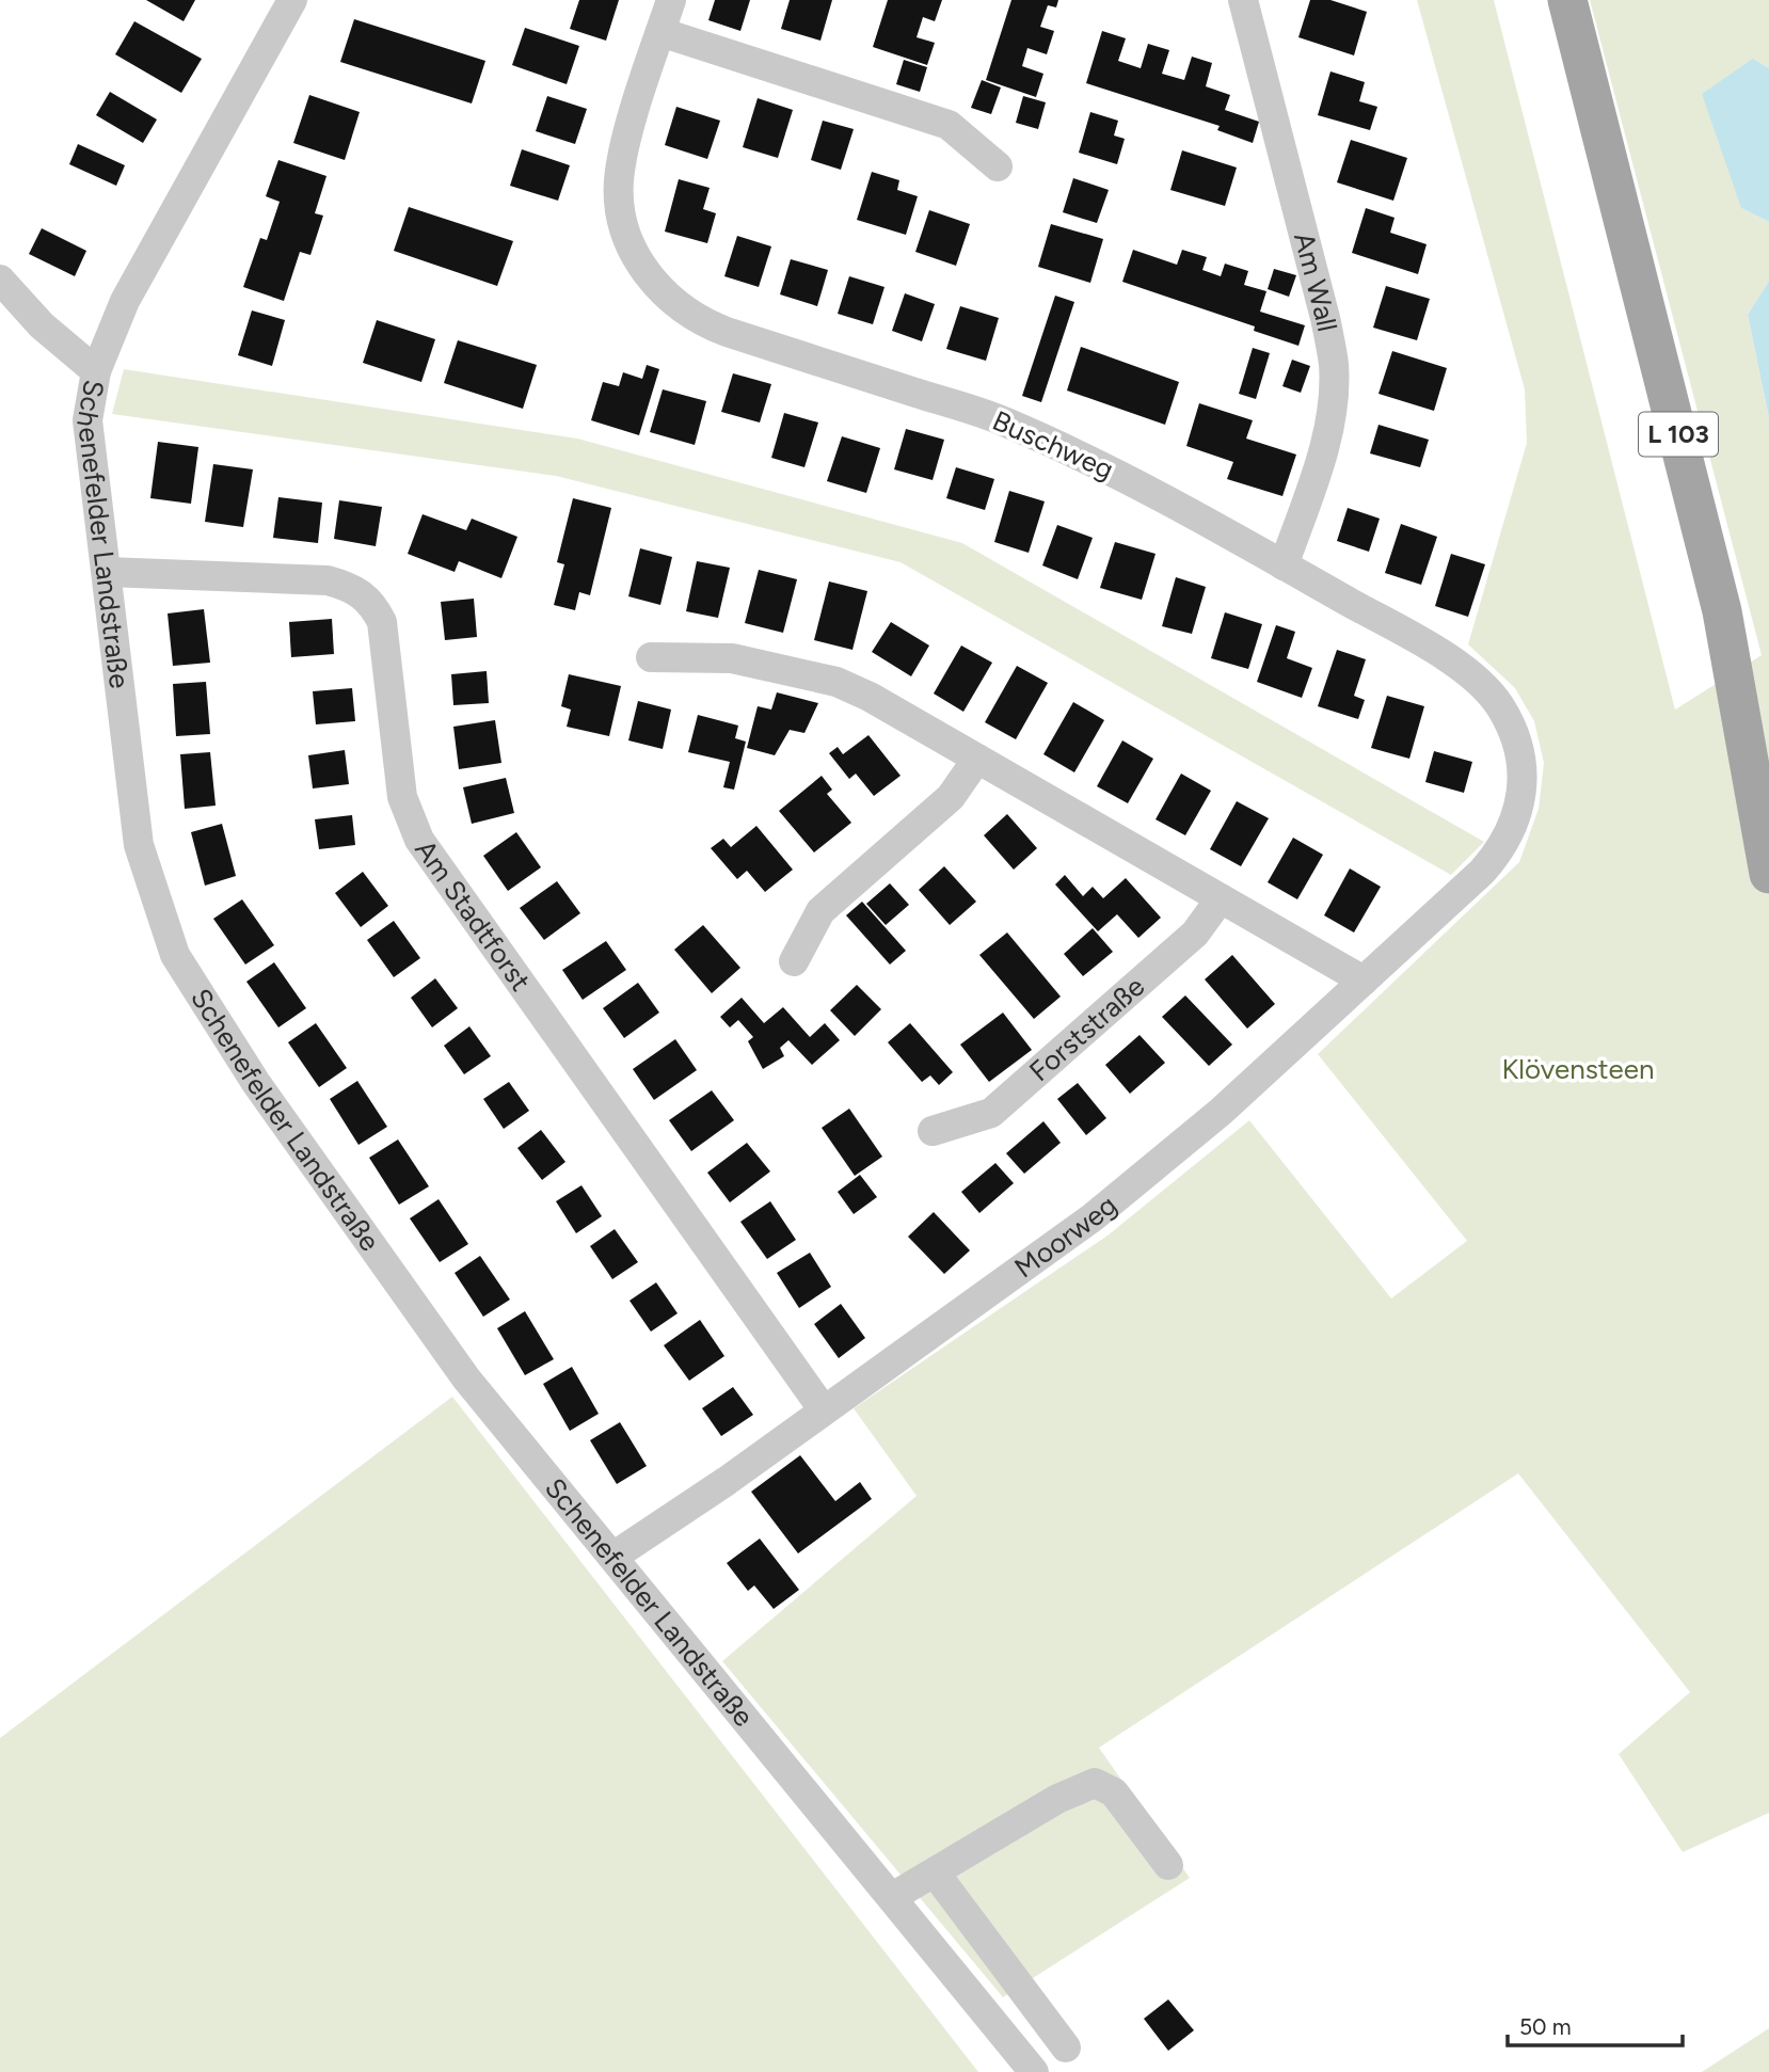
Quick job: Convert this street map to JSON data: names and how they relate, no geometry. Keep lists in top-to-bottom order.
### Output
{
  "streets": {
    "main road": ["L 103"],
    "street": [
      "Am Wall",
      "Buschweg",
      "Schenefelder Landstraße",
      "Am Stadtforst",
      "Forststraße",
      "Moorweg"
    ]
  },
  "crossings": [
    ["Am Wall", "Buschweg"],
    ["Buschweg", "Moorweg"],
    ["Schenefelder Landstraße", "Am Stadtforst"],
    ["Schenefelder Landstraße", "Moorweg"],
    ["Am Stadtforst", "Moorweg"]
  ],
  "parks": ["Klövensteen"],
  "scale_bar": "50 m"
}
